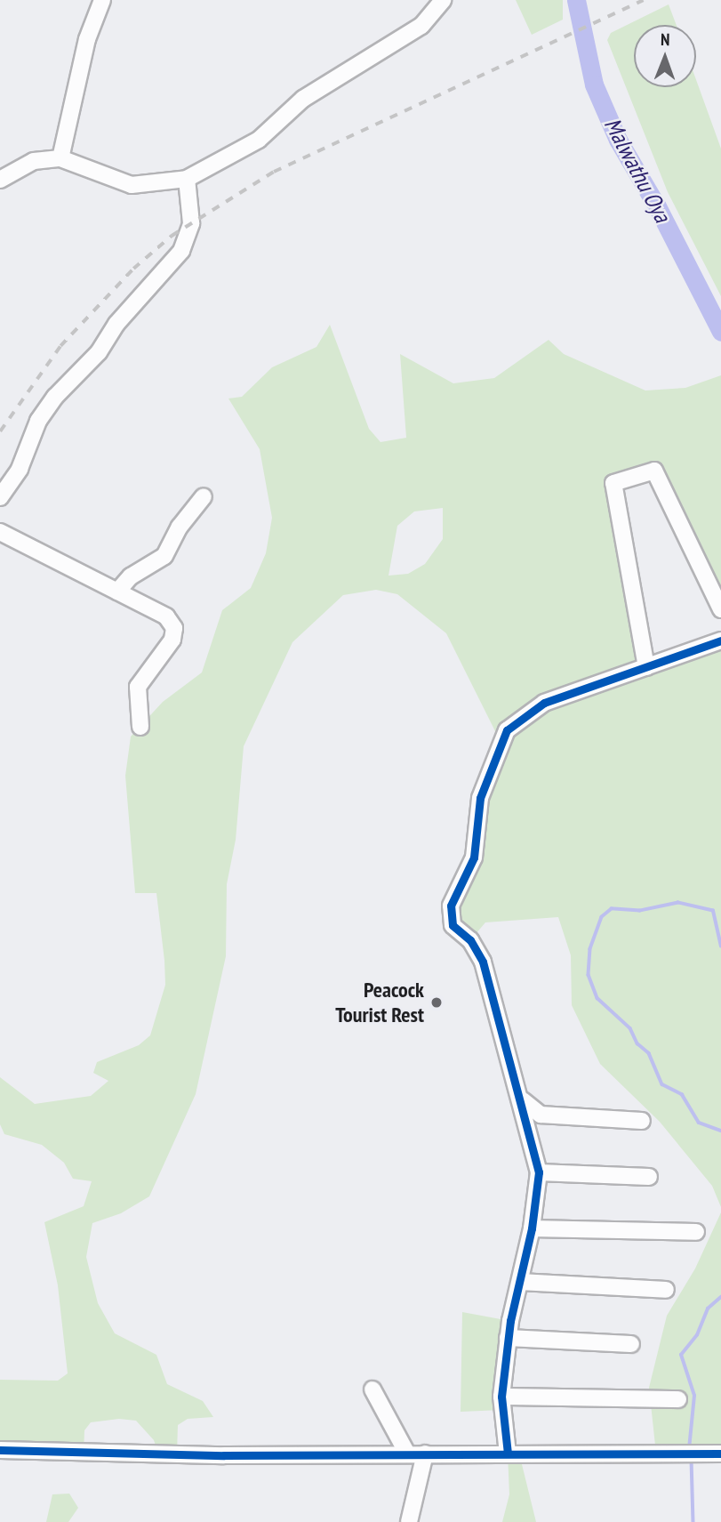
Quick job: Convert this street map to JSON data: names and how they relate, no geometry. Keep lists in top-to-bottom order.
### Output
{
  "water": ["Malwathu Oya"],
  "places": ["Peacock Tourist Rest"],
  "north": "top"
}
